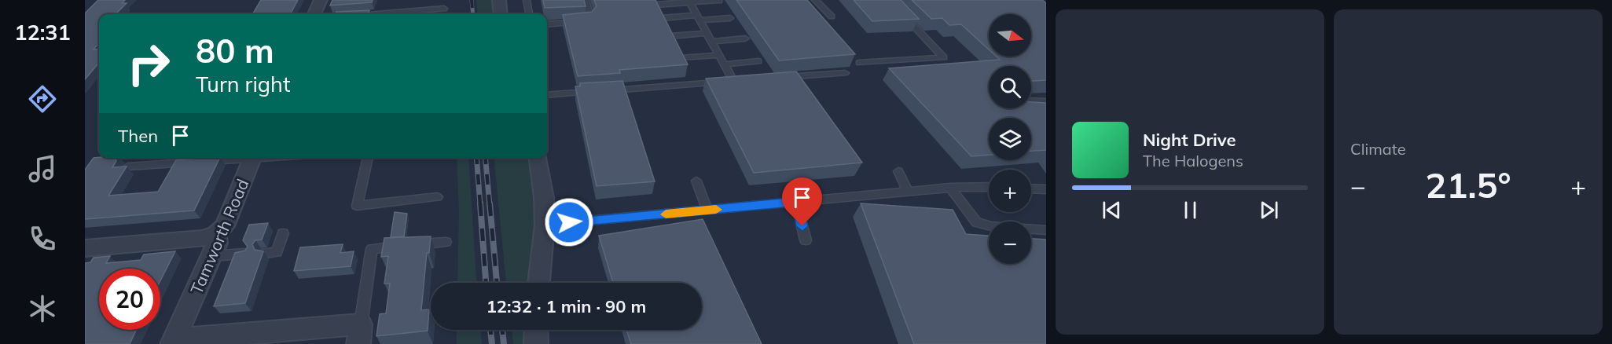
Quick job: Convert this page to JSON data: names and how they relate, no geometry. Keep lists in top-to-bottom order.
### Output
{
  "streets": {
    "street": ["Tamworth Road"]
  },
  "north": "right",
  "page": {
    "tabs": "12:31",
    "tile": "Climate",
    "map_buttons": ["+", "−"],
    "turn": ["80 m", "Turn right"],
    "then": "Then",
    "song": ["Night Drive", "The Halogens"],
    "heat": ["−", "21.5°", "+"],
    "limit": "20",
    "trip": "12:32 · 1 min · 90 m"
  }
}
